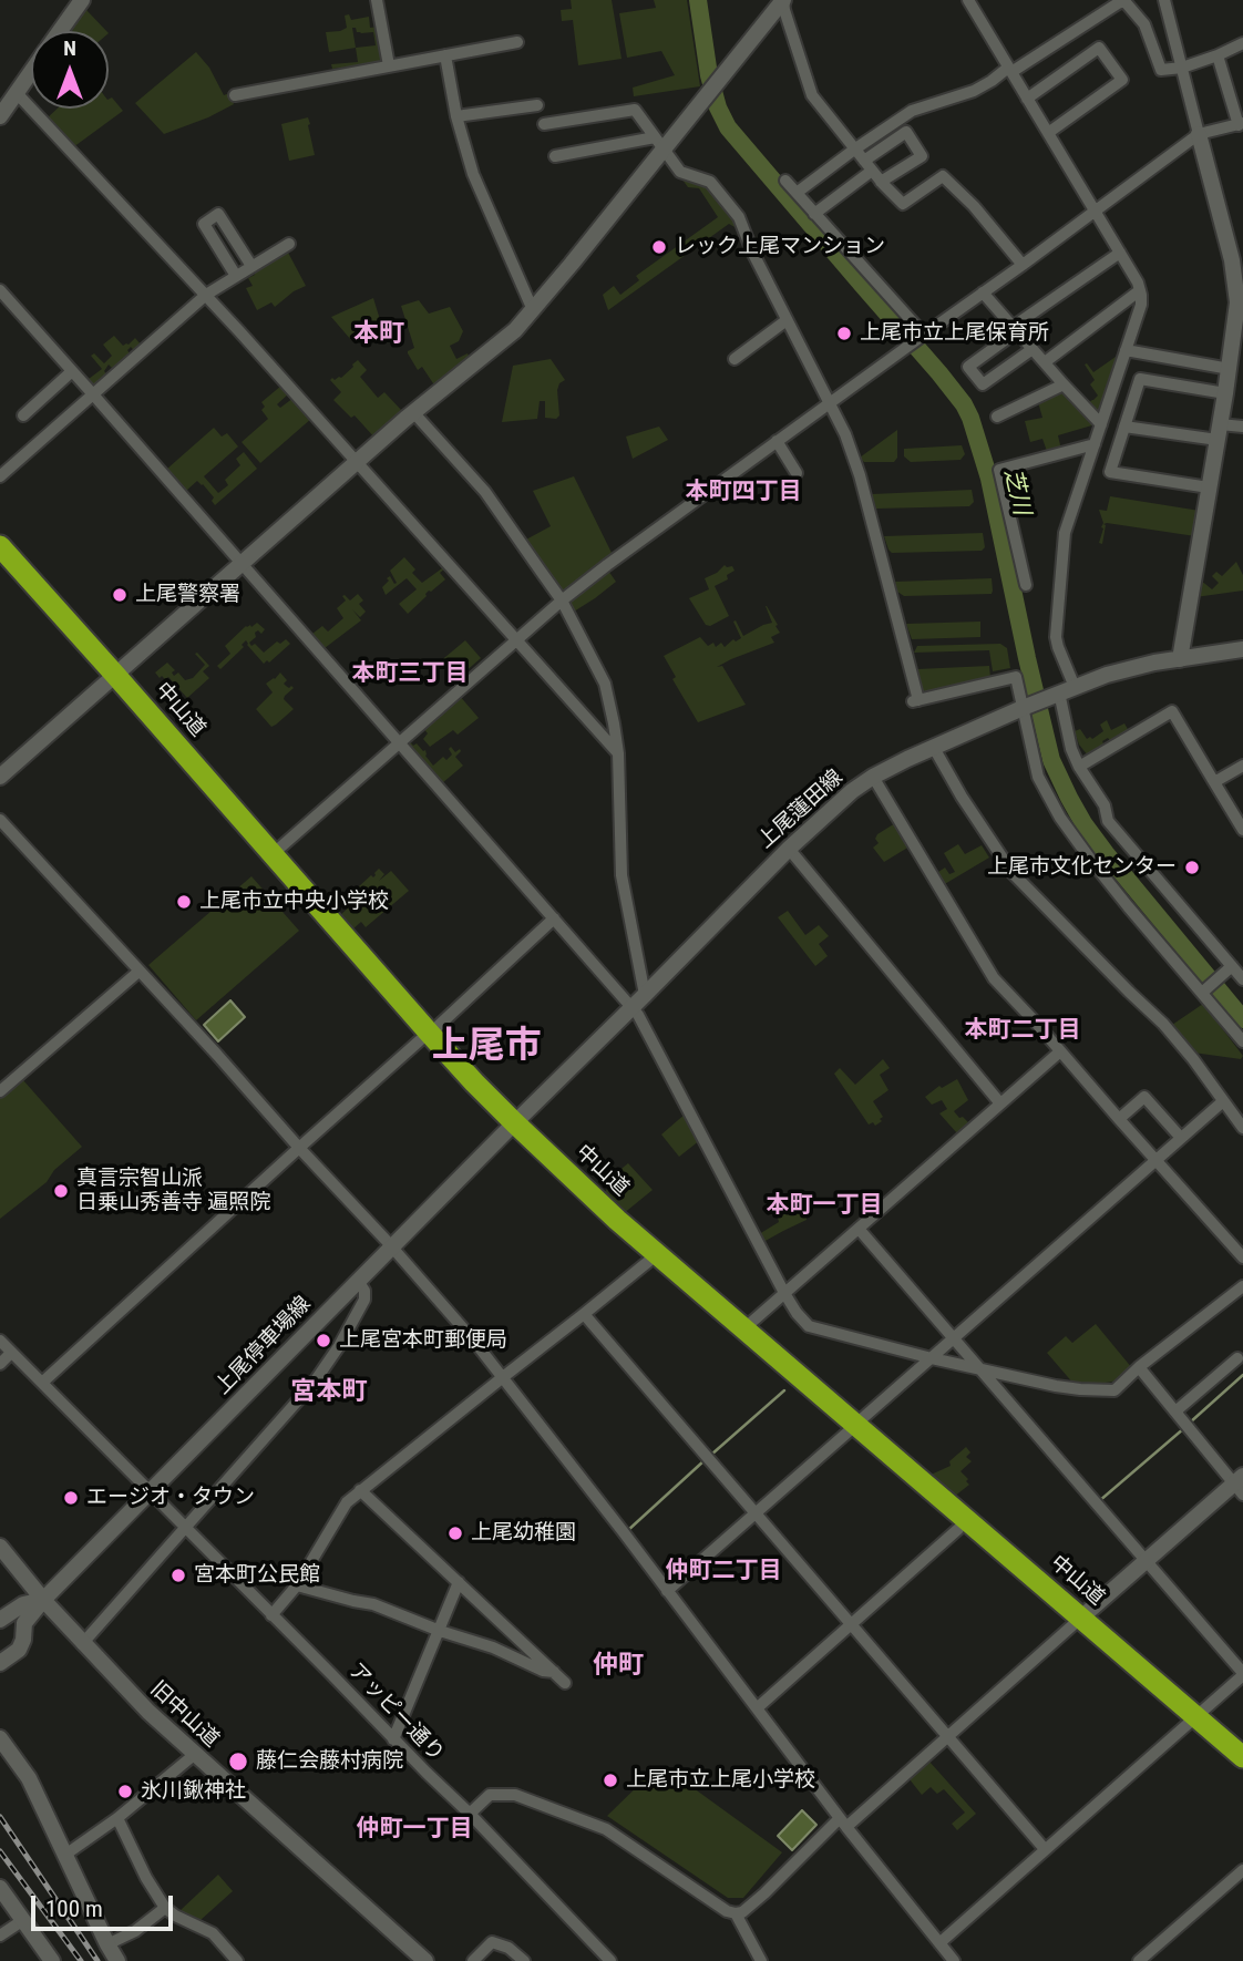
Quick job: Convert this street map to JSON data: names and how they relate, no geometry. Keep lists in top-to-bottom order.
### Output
{
  "streets": {
    "highway": ["中山道"],
    "street": [
      "上尾蓮田線",
      "上尾停車場線",
      "アッピー通り",
      "旧中山道"
    ]
  },
  "crossings": [
    ["中山道", "上尾蓮田線"],
    ["中山道", "上尾停車場線"],
    ["上尾蓮田線", "上尾停車場線"],
    ["上尾停車場線", "アッピー通り"],
    ["上尾停車場線", "旧中山道"]
  ],
  "districts": [
    "本町",
    "本町四丁目",
    "本町三丁目",
    "本町二丁目",
    "上尾市",
    "本町一丁目",
    "宮本町",
    "仲町二丁目",
    "仲町",
    "仲町一丁目"
  ],
  "water": ["芝川"],
  "places": [
    "レック上尾マンション",
    "上尾市立上尾保育所",
    "上尾警察署",
    "上尾市文化センター",
    "上尾市立中央小学校",
    "真言宗智山派 日乗山秀善寺 遍照院",
    "上尾宮本町郵便局",
    "エージオ・タウン",
    "上尾幼稚園",
    "宮本町公民館",
    "藤仁会藤村病院",
    "上尾市立上尾小学校",
    "氷川鍬神社"
  ],
  "scale_bar": "100 m",
  "north": "top"
}
